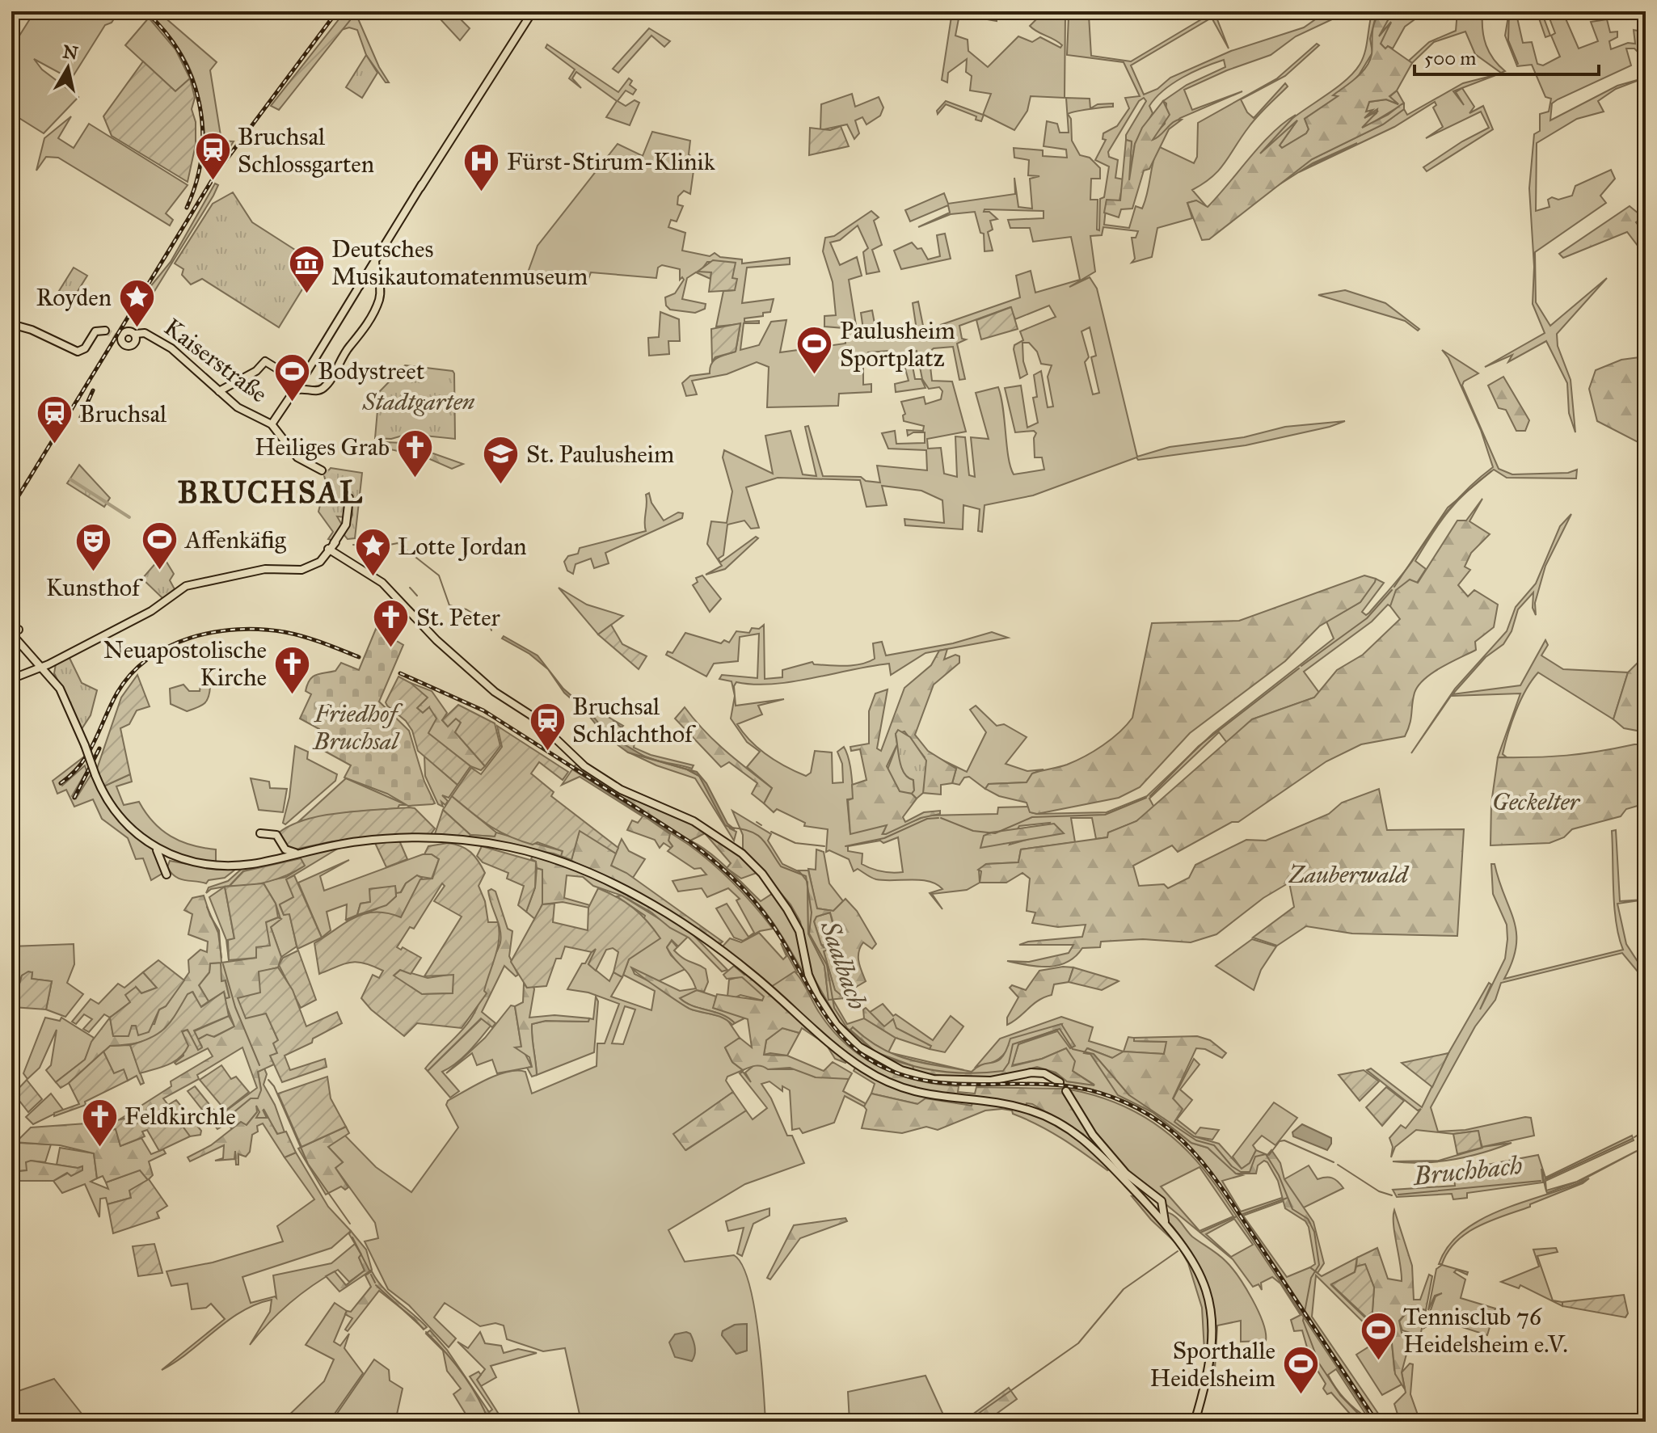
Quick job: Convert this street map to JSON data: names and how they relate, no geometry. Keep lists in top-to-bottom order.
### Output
{
  "streets": {
    "main road": ["Kaiserstraße"]
  },
  "districts": ["BRUCHSAL"],
  "water": ["Saalbach", "Bruchbach"],
  "parks": [
    "Stadtgarten",
    "Friedhof Bruchsal",
    "Geckelter",
    "Zauberwald"
  ],
  "places": {
    "station": ["Bruchsal Schlossgarten", "Bruchsal", "Bruchsal Schlachthof"],
    "hospital": ["Fürst-Stirum-Klinik"],
    "museum": ["Deutsches Musikautomatenmuseum"],
    "place": ["Royden", "Lotte Jordan"],
    "sports": [
      "Paulusheim Sportplatz",
      "Bodystreet",
      "Affenkäfig",
      "Tennisclub 76 Heidelsheim e.V.",
      "Sporthalle Heidelsheim"
    ],
    "church": [
      "Heiliges Grab",
      "St. Peter",
      "Neuapostolische Kirche",
      "Feldkirchle"
    ],
    "school or university": ["St. Paulusheim"],
    "theatre": ["Kunsthof"]
  },
  "scale_bar": "500 m",
  "north": "top"
}
